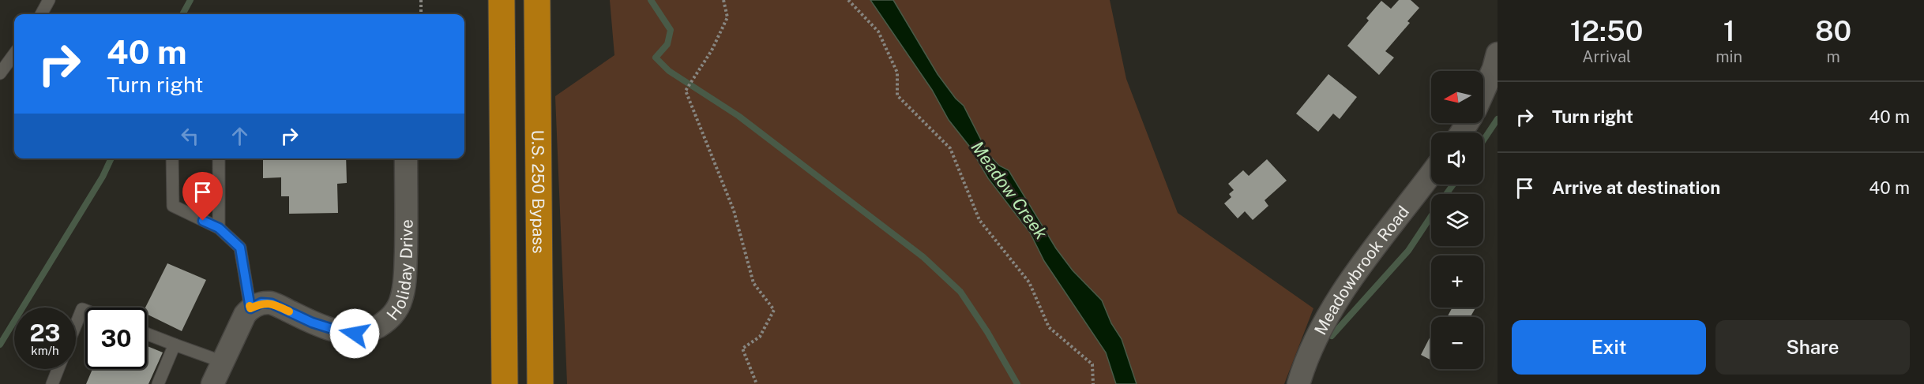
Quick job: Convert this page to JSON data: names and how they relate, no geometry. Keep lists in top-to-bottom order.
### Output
{
  "streets": {
    "highway": ["U.S. 250 Bypass"],
    "street": ["Holiday Drive", "Meadowbrook Road"]
  },
  "water": ["Meadow Creek"],
  "north": "left",
  "page": {
    "eta": [
      "12:50",
      "Arrival",
      "1",
      "min",
      "80",
      "m"
    ],
    "turn": ["40 m", "Turn right"],
    "map_buttons": ["+", "−"],
    "list": [
      {
        "name": "Turn right",
        "value": "40 m"
      },
      {
        "name": "Arrive at destination",
        "value": "40 m"
      }
    ],
    "speed": "23 km/h",
    "limit": "30",
    "buttons": ["Exit", "Share"]
  }
}
